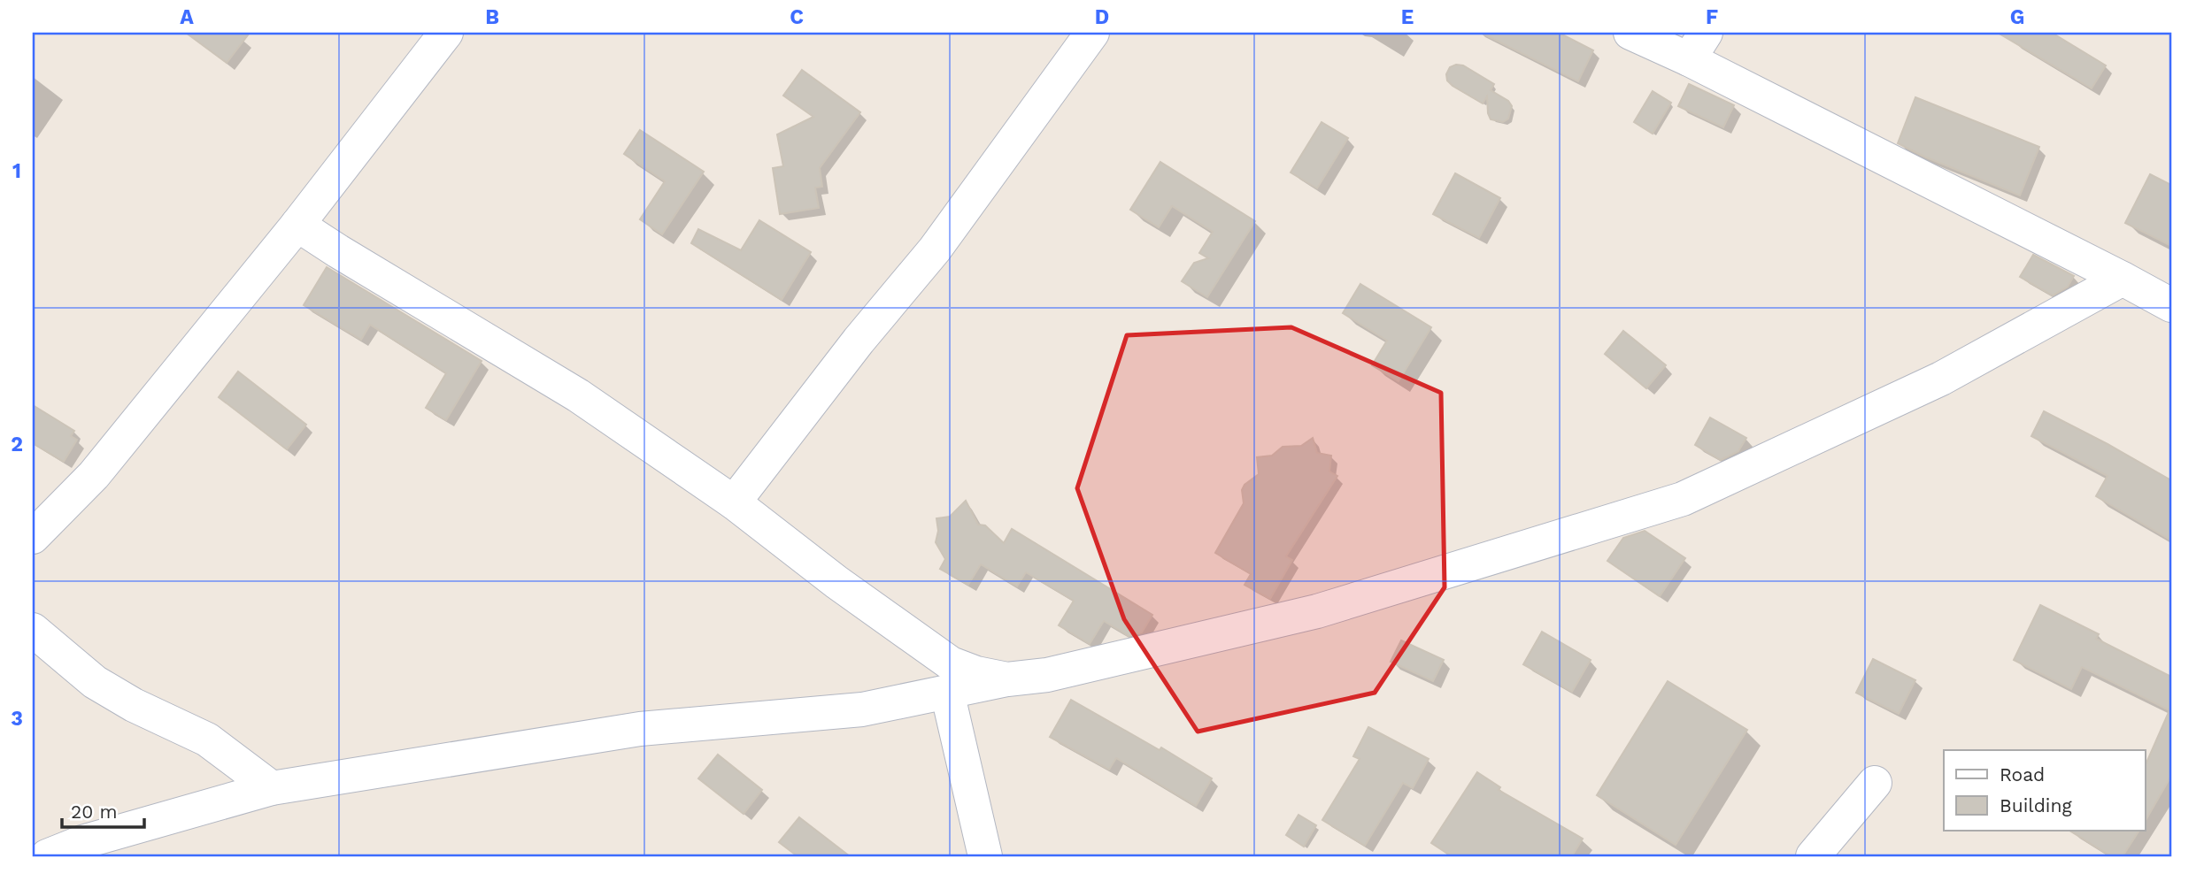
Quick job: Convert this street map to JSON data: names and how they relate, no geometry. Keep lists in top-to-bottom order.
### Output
{
  "legend": ["Road", "Building"],
  "scale_bar": "20 m",
  "grid": {
    "columns": [
      "A",
      "B",
      "C",
      "D",
      "E",
      "F",
      "G"
    ],
    "rows": ["1", "2", "3"]
  }
}
